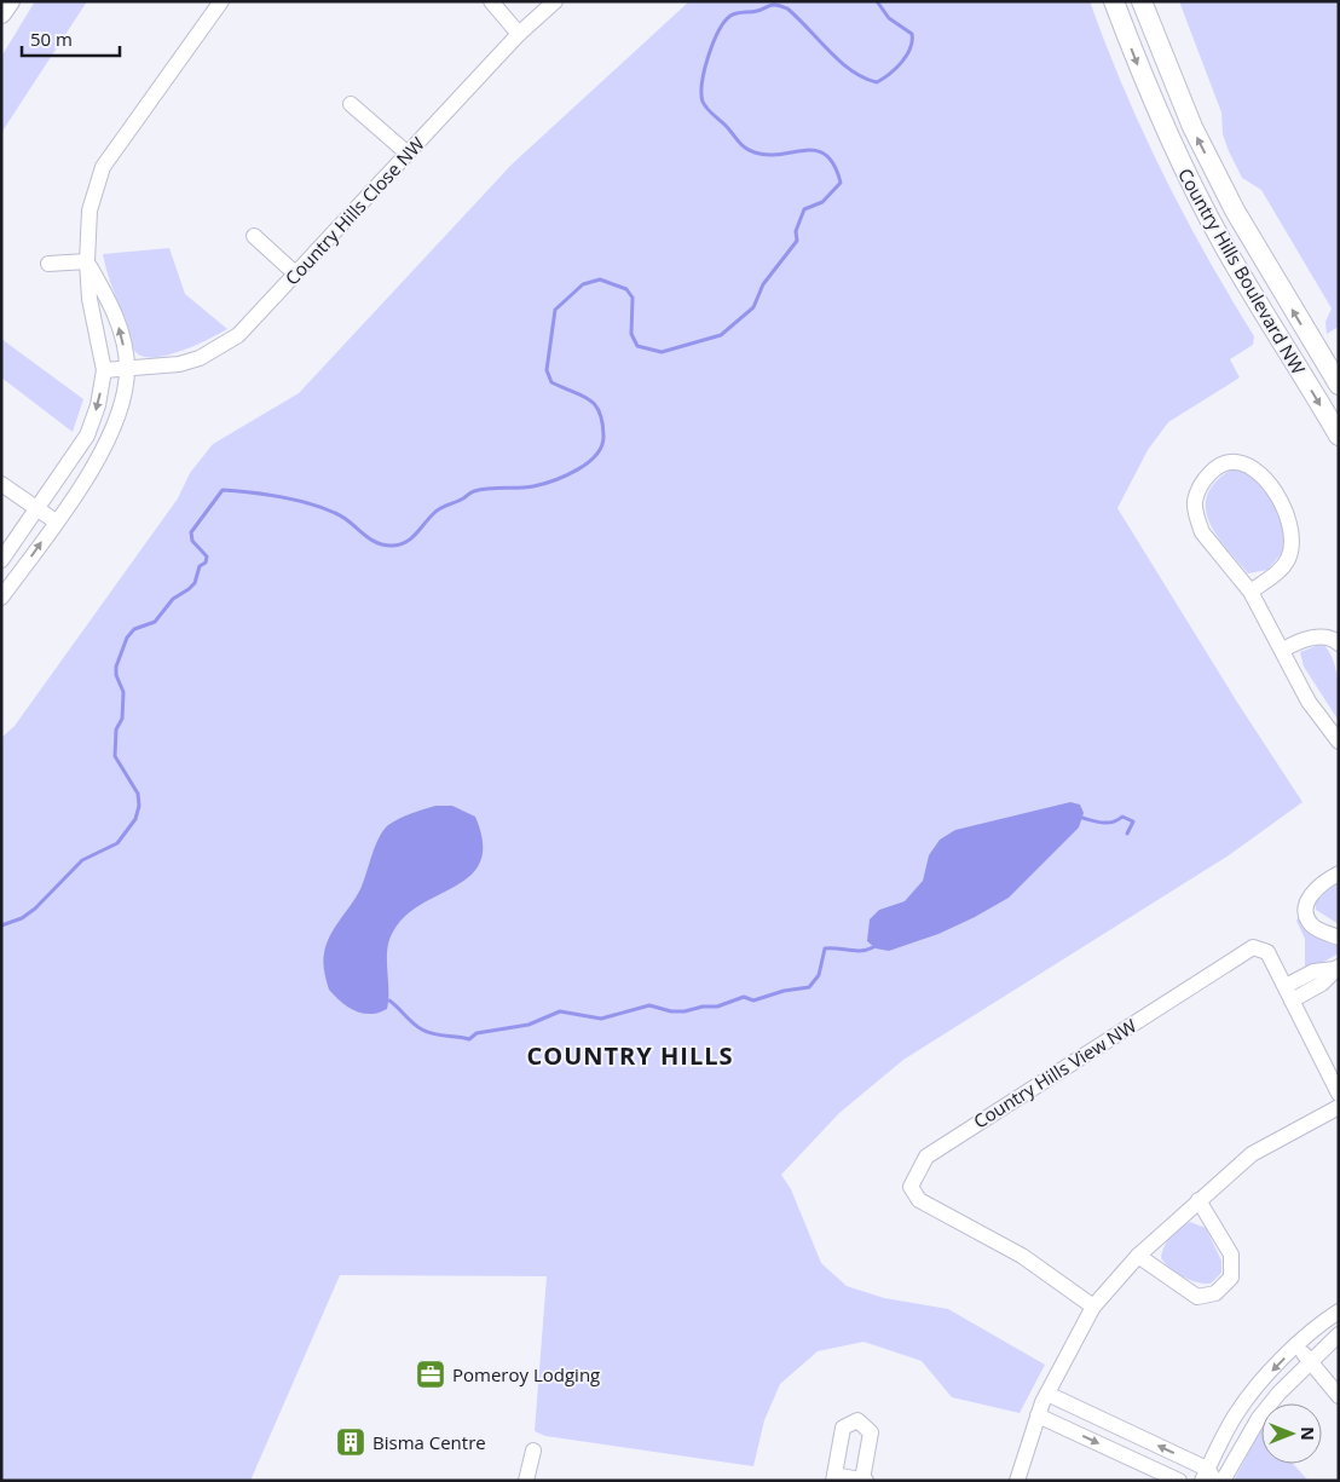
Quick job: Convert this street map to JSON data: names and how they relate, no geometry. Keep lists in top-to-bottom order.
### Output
{
  "streets": {
    "main road": ["Country Hills Boulevard NW"],
    "street": ["Country Hills Close NW", "Country Hills View NW"]
  },
  "districts": ["COUNTRY HILLS"],
  "places": {
    "office": ["Pomeroy Lodging"],
    "building": ["Bisma Centre"]
  },
  "scale_bar": "50 m",
  "north": "right"
}
